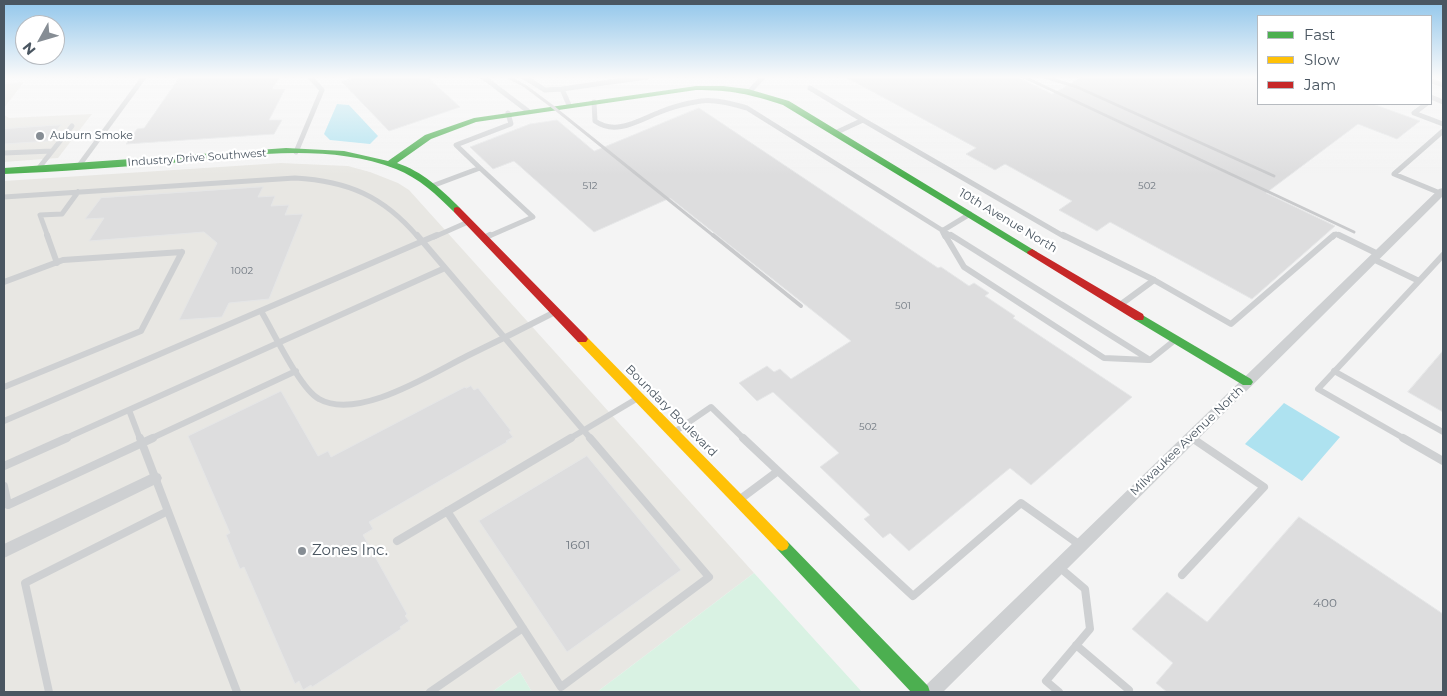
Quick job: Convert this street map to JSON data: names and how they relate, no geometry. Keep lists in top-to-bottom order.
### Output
{
  "streets": {
    "street": [
      "Industry Drive Southwest",
      "10th Avenue North",
      "Boundary Boulevard",
      "Milwaukee Avenue North"
    ]
  },
  "crossings": [
    ["Industry Drive Southwest", "10th Avenue North"],
    ["Industry Drive Southwest", "Boundary Boulevard"],
    ["10th Avenue North", "Boundary Boulevard"],
    ["10th Avenue North", "Milwaukee Avenue North"]
  ],
  "places": ["Auburn Smoke", "Zones Inc."],
  "house_numbers": [
    "512",
    "502",
    "1002",
    "501",
    "502",
    "1601",
    "400"
  ],
  "legend": ["Fast", "Slow", "Jam"],
  "north": "bottom left"
}
